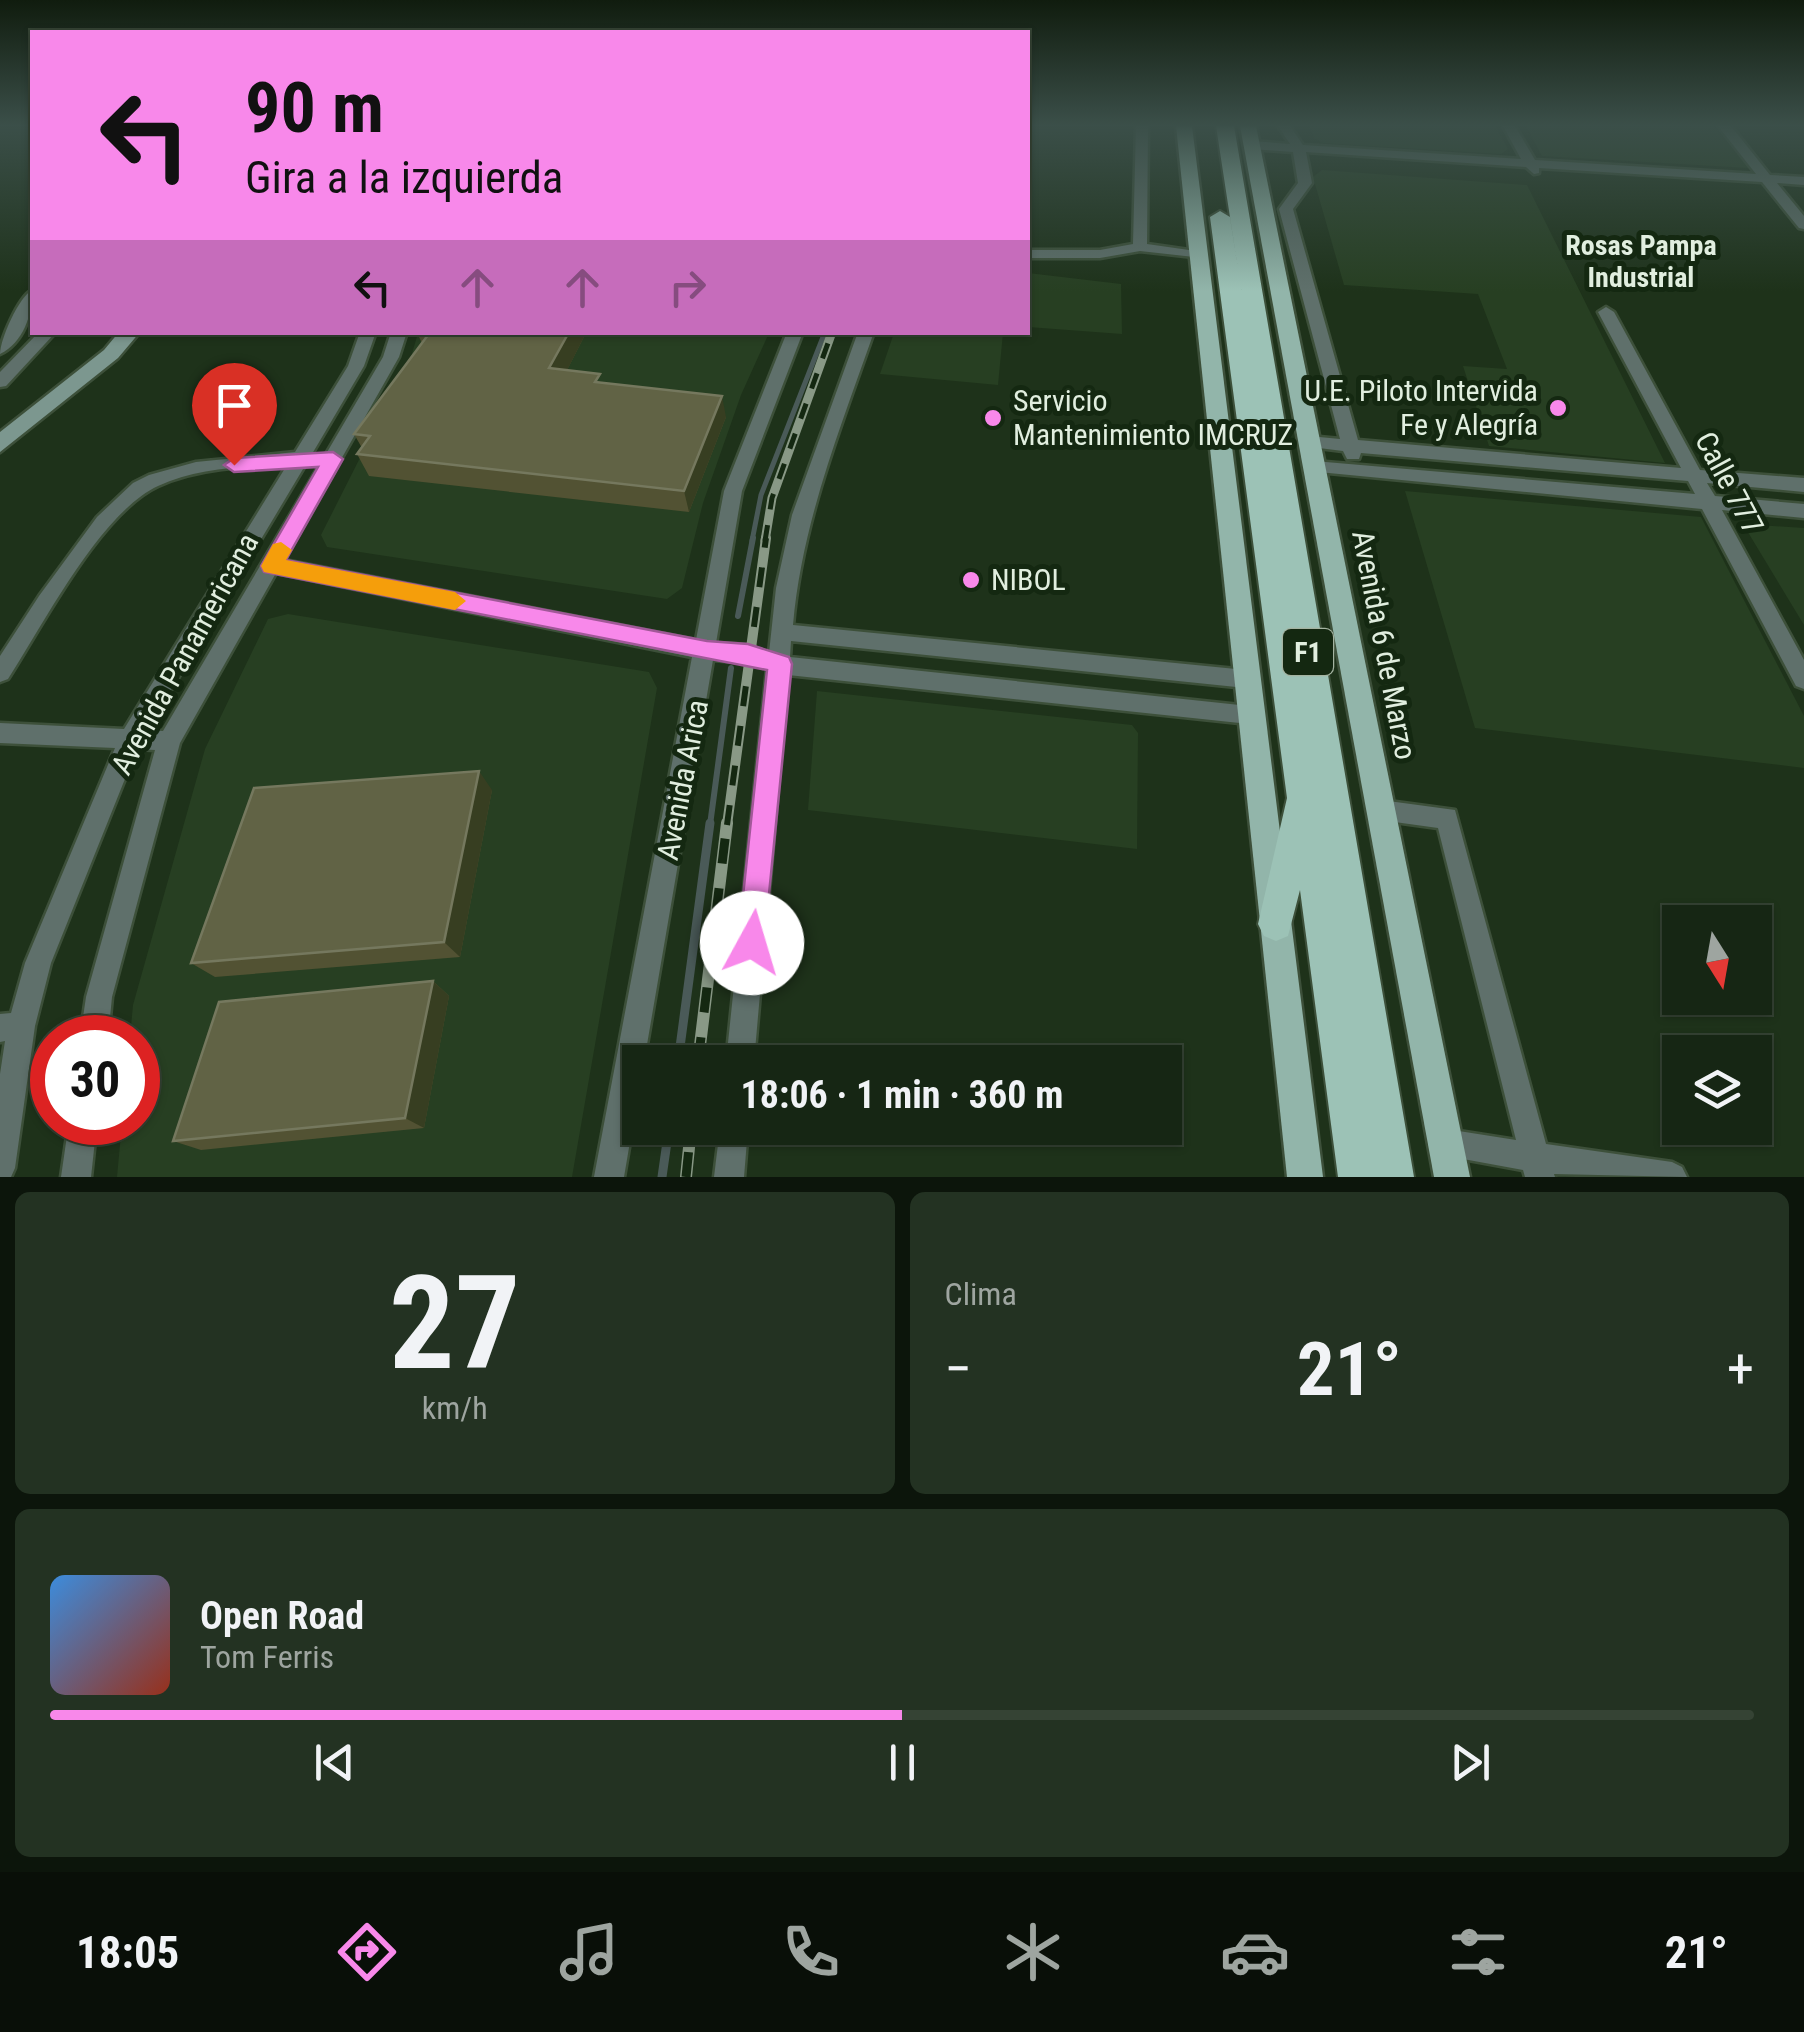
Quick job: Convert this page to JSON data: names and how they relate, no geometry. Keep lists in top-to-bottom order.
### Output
{
  "streets": {
    "highway": ["F1"],
    "main road": ["Avenida 6 de Marzo"],
    "street": ["Calle 777", "Avenida Panamericana", "Avenida Arica"]
  },
  "districts": ["Rosas Pampa Industrial"],
  "places": ["U.E. Piloto Intervida Fe y Alegría", "Servicio Mantenimiento IMCRUZ", "NIBOL"],
  "north": "bottom",
  "page": {
    "turn": ["90 m", "Gira a la izquierda"],
    "limit": "30",
    "trip": "18:06 · 1 min · 360 m",
    "tile": [
      ["27", "km/h"],
      "Clima"
    ],
    "heat": ["−", "21°", "+"],
    "song": ["Open Road", "Tom Ferris"],
    "tabs": ["18:05", "21°"]
  }
}
